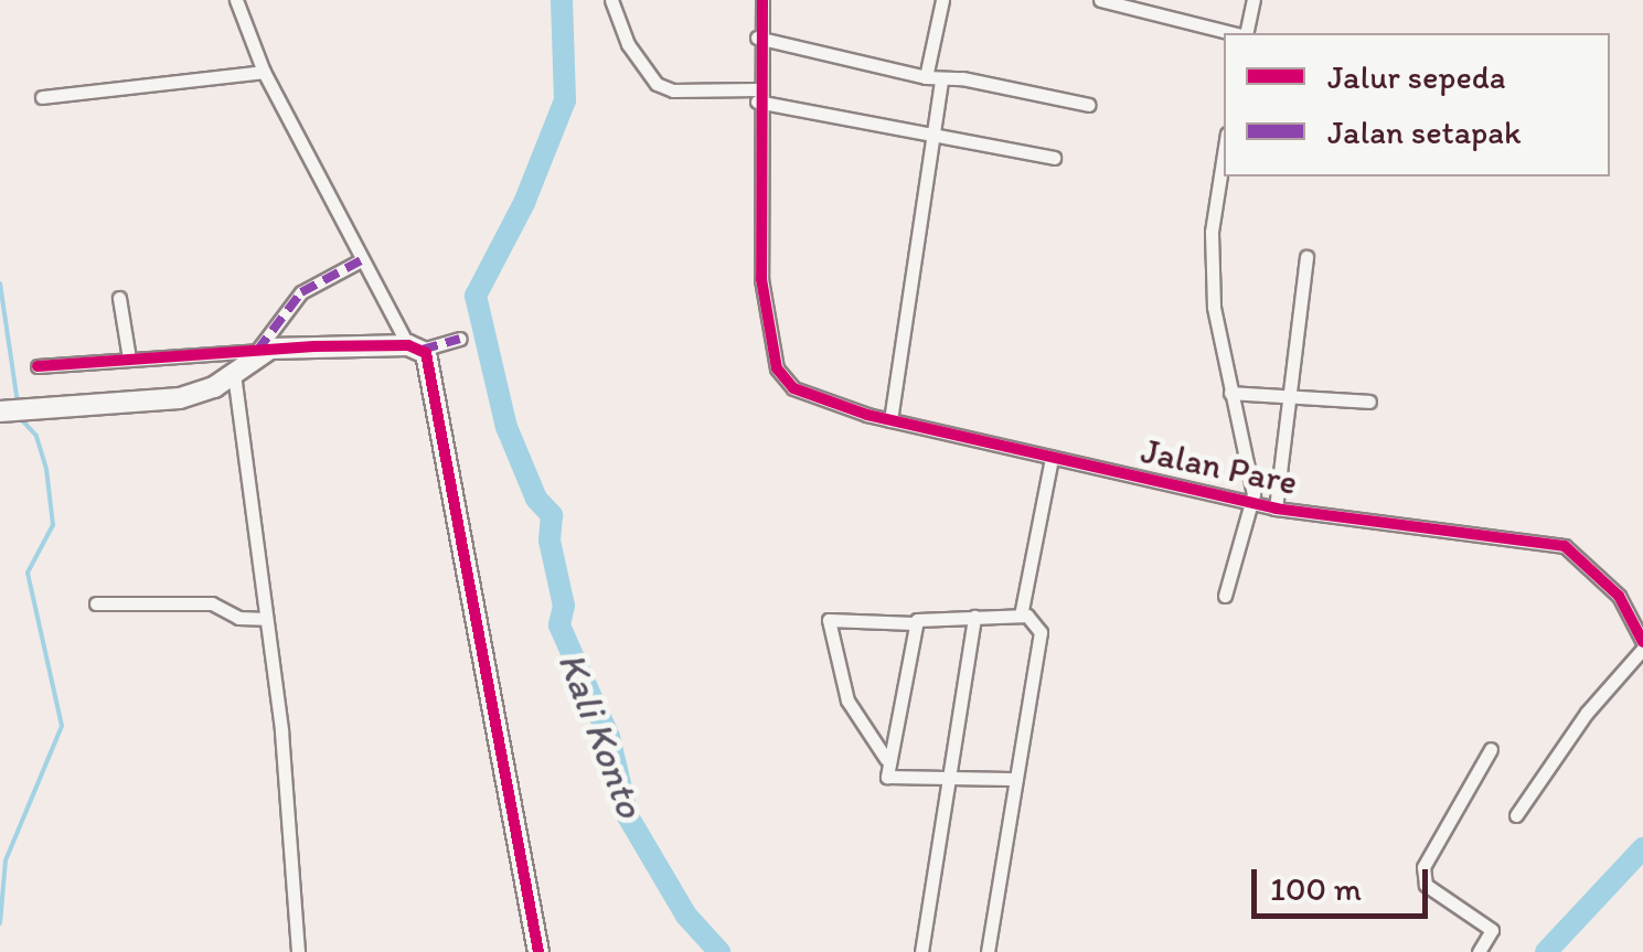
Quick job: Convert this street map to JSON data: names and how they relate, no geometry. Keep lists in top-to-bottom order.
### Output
{
  "streets": {
    "street": ["Jalan Pare"]
  },
  "water": ["Kali Konto"],
  "legend": ["Jalur sepeda", "Jalan setapak"],
  "scale_bar": "100 m"
}
